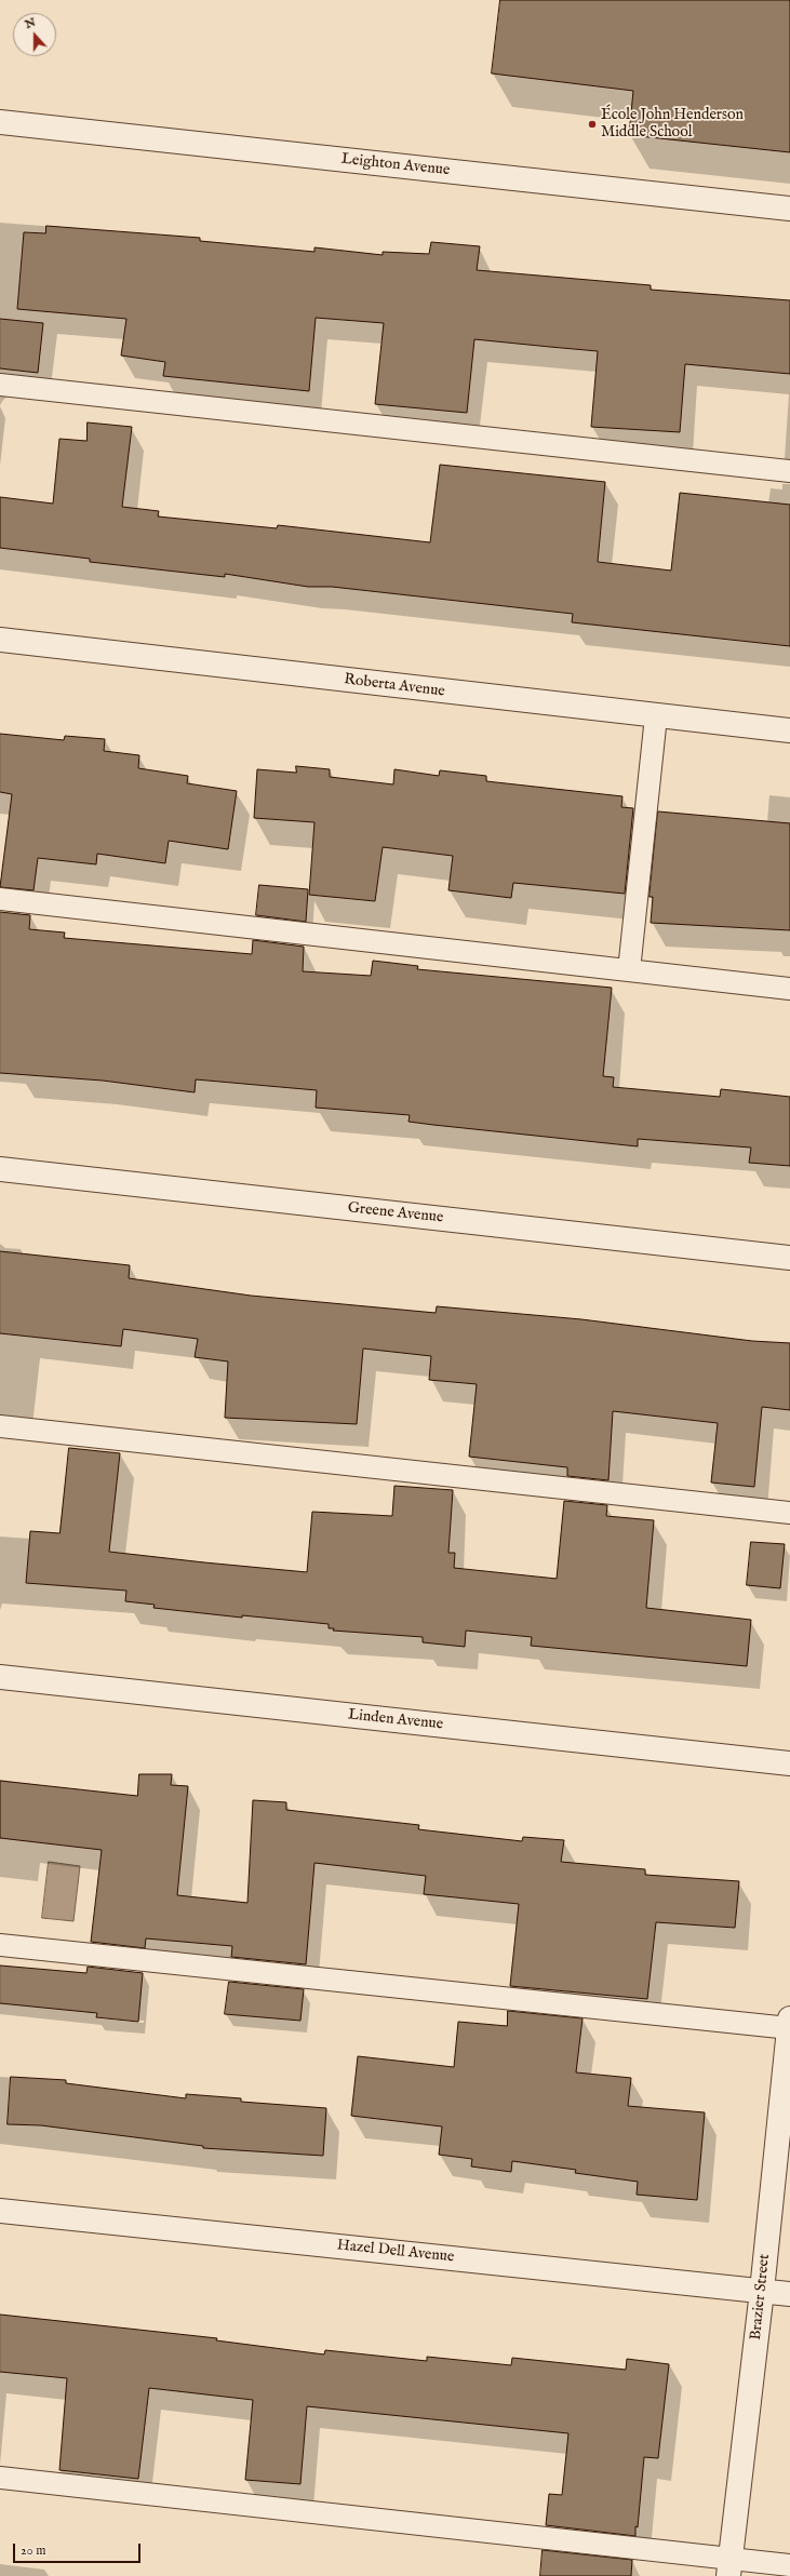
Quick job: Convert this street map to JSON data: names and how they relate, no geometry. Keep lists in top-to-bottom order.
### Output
{
  "streets": {
    "street": [
      "Leighton Avenue",
      "Roberta Avenue",
      "Greene Avenue",
      "Linden Avenue",
      "Hazel Dell Avenue",
      "Brazier Street"
    ]
  },
  "crossings": [
    ["Hazel Dell Avenue", "Brazier Street"]
  ],
  "places": ["École John Henderson Middle School"],
  "scale_bar": "20 m",
  "north": "top"
}
